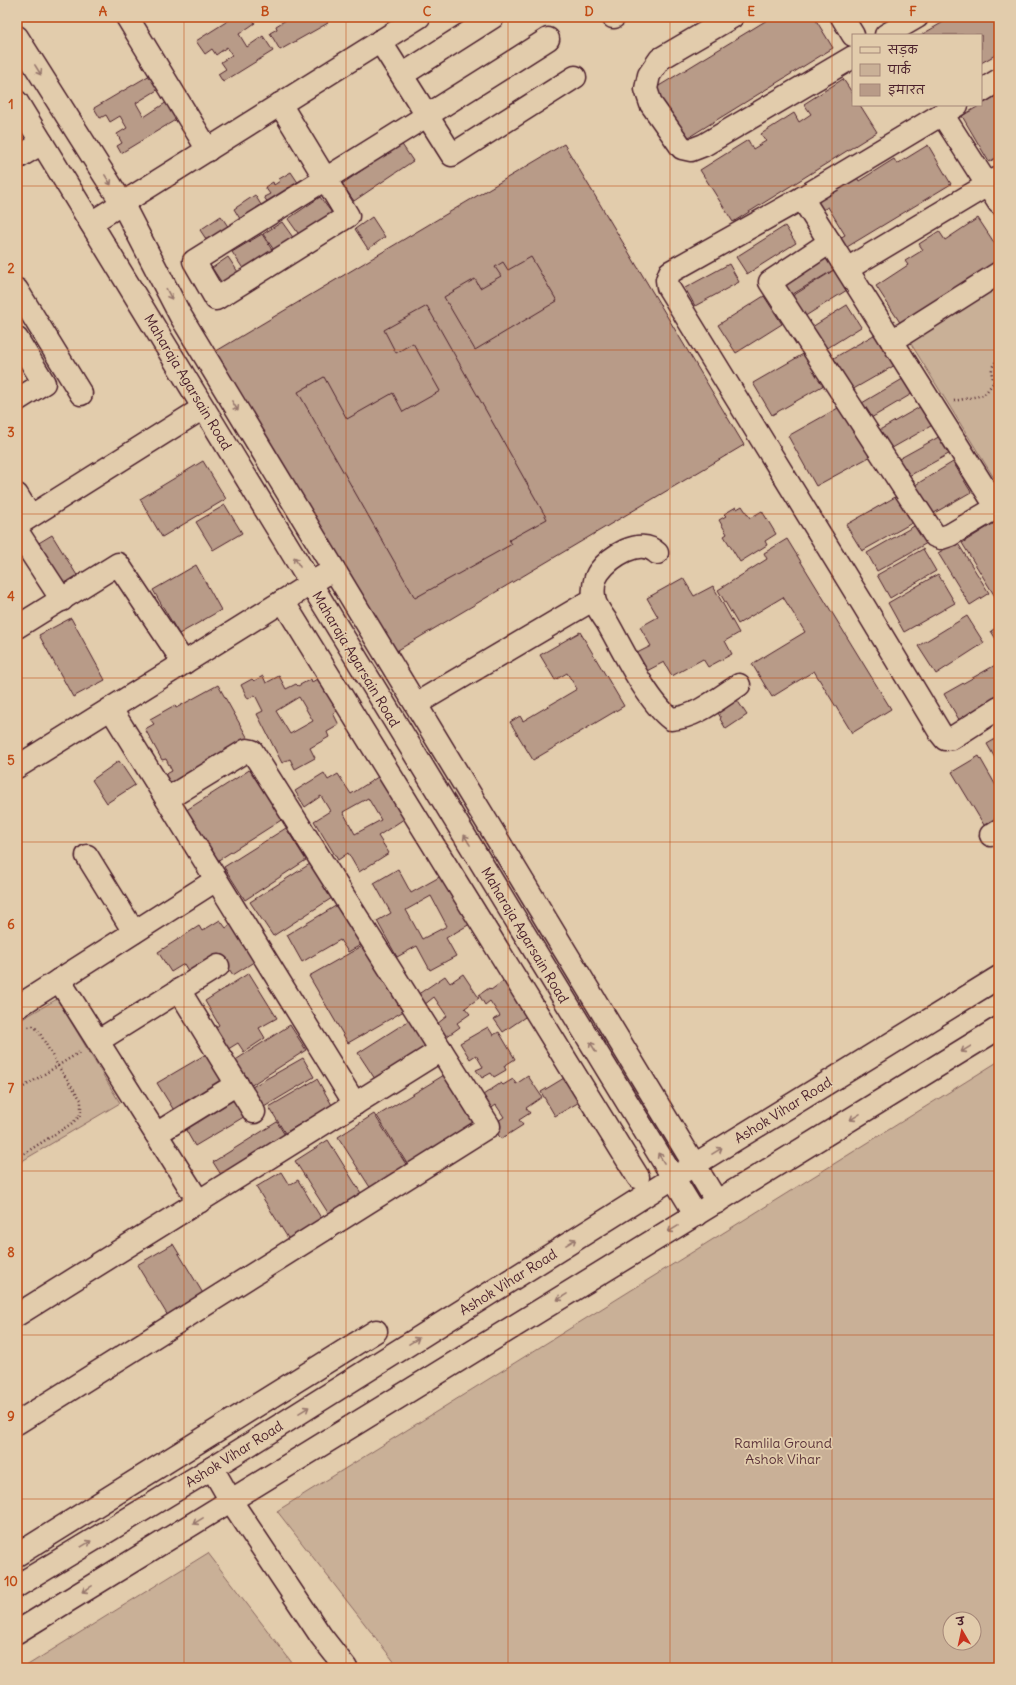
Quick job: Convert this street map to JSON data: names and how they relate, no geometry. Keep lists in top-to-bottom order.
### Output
{
  "streets": {
    "street": ["Maharaja Agarsain Road", "Ashok Vihar Road"]
  },
  "crossings": [
    ["Maharaja Agarsain Road", "Ashok Vihar Road"]
  ],
  "parks": ["Ramlila Ground Ashok Vihar"],
  "legend": ["सड़क", "पार्क", "इमारत"],
  "north": "top",
  "grid": {
    "columns": [
      "A",
      "B",
      "C",
      "D",
      "E",
      "F"
    ],
    "rows": [
      "1",
      "2",
      "3",
      "4",
      "5",
      "6",
      "7",
      "8",
      "9",
      "10"
    ]
  }
}
